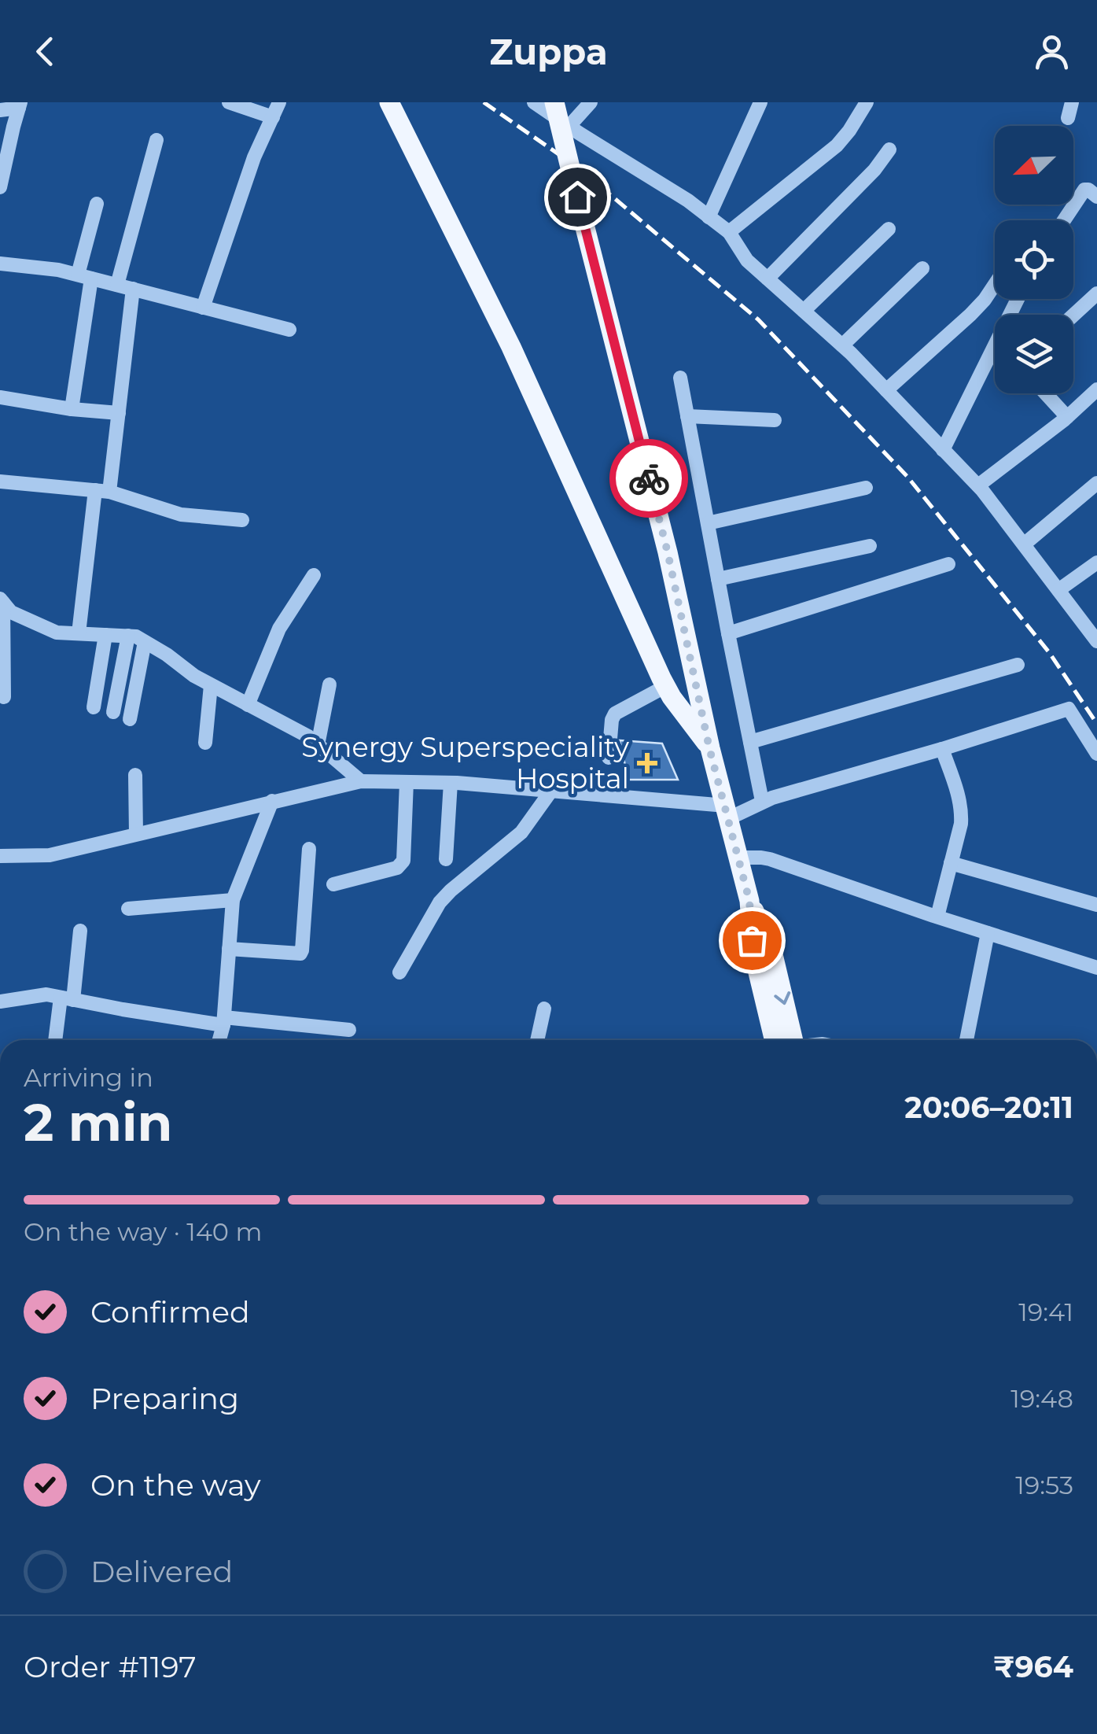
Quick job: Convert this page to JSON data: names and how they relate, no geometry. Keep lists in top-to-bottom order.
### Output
{
  "places": {
    "health": ["Synergy Superspeciality Hospital"]
  },
  "north": "bottom left",
  "page": {
    "header": "Zuppa",
    "heading": ["2 min", "Arriving in", "20:06–20:11"],
    "panel": ["Order #1197", "₹964"],
    "bar": "On the way · 140 m",
    "list": [
      ["Confirmed", "19:41"],
      ["Preparing", "19:48"],
      ["On the way", "19:53"],
      "Delivered"
    ]
  }
}
